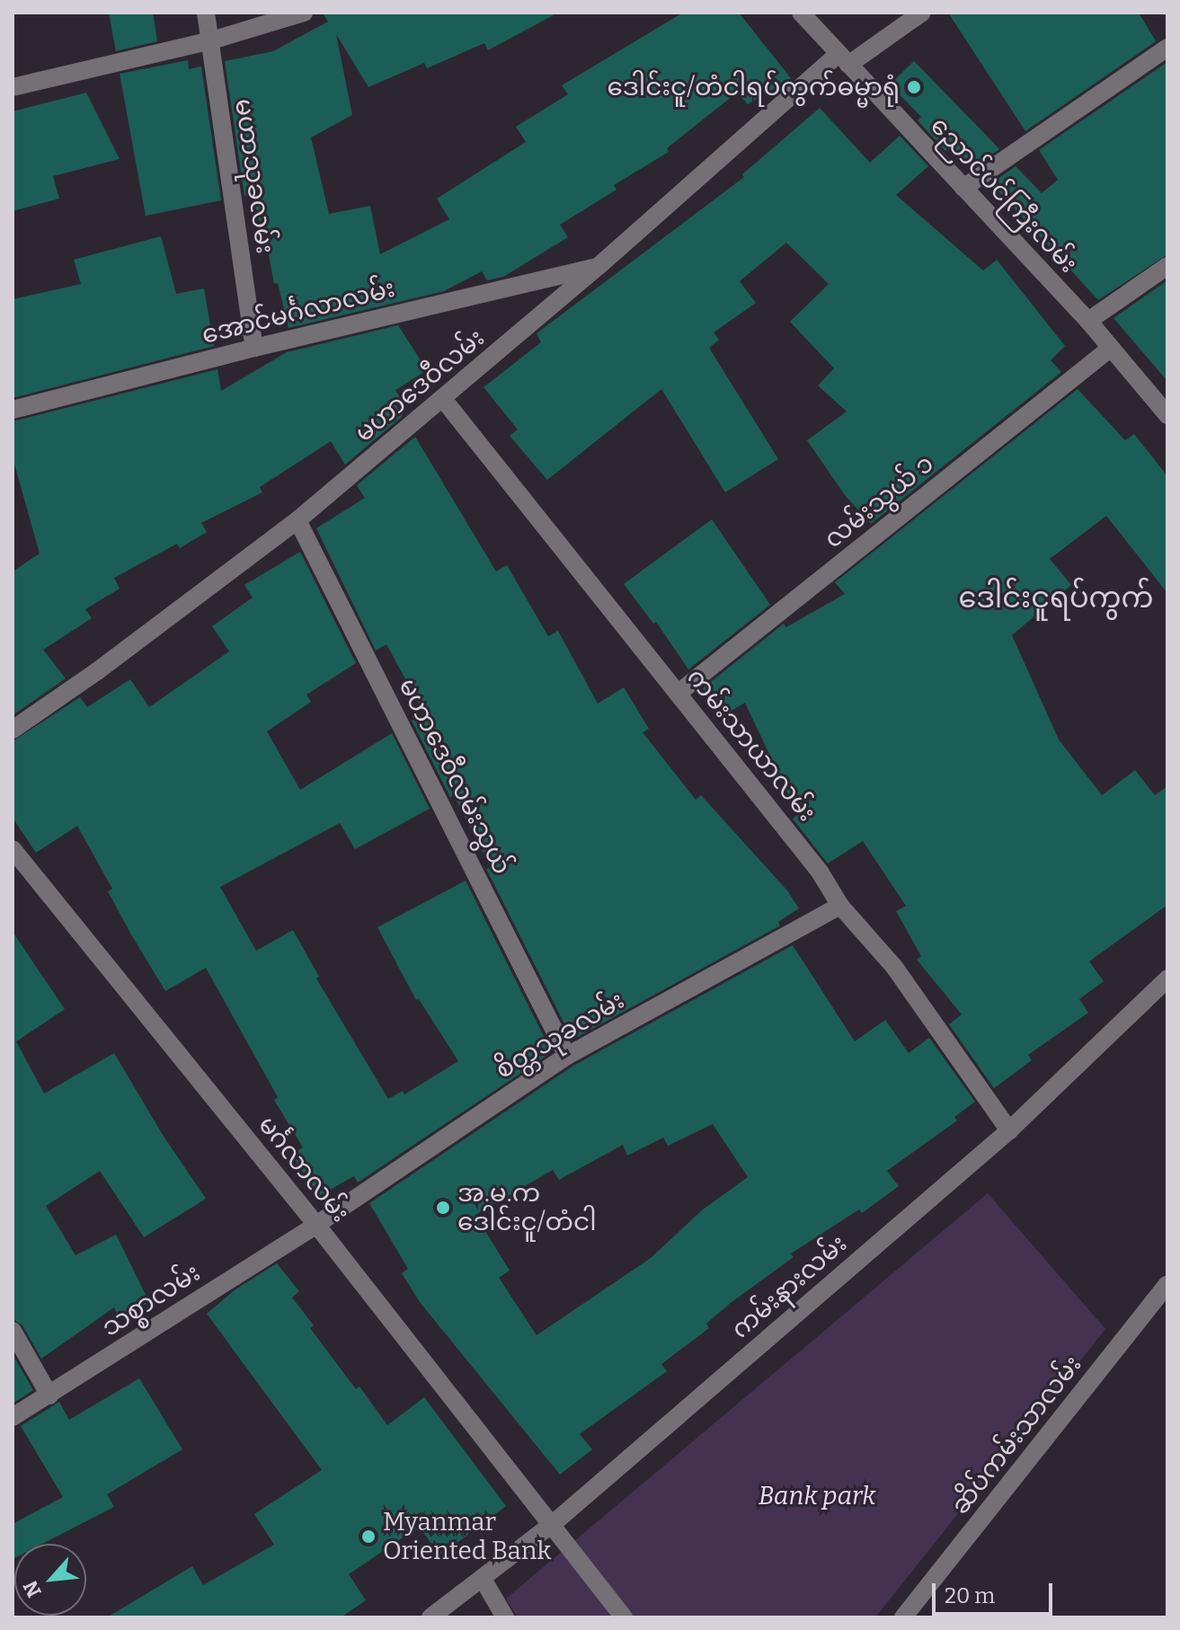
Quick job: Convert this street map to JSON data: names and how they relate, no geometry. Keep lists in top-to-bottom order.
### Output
{
  "streets": {
    "street": [
      "မဟာသုခလမ်း",
      "ညောင်ပင်ကြီးလမ်း",
      "အောင်မင်္ဂလာလမ်း",
      "မဟာဒေဝီလမ်း",
      "လမ်းသွယ် ၁",
      "ကမ်းသာယာလမ်း",
      "မဟာဒေဝီလမ်းသွယ်",
      "စိတ္တသုခလမ်း",
      "မင်္ဂလာလမ်း",
      "ကမ်းနားလမ်း",
      "သစ္စာလမ်း",
      "ဆိပ်ကမ်းသာလမ်း"
    ]
  },
  "crossings": [
    ["မဟာသုခလမ်း", "အောင်မင်္ဂလာလမ်း"],
    ["ညောင်ပင်ကြီးလမ်း", "မဟာဒေဝီလမ်း"],
    ["ညောင်ပင်ကြီးလမ်း", "လမ်းသွယ် ၁"],
    ["အောင်မင်္ဂလာလမ်း", "မဟာဒေဝီလမ်း"],
    ["မဟာဒေဝီလမ်း", "ကမ်းသာယာလမ်း"],
    ["မဟာဒေဝီလမ်း", "မဟာဒေဝီလမ်းသွယ်"],
    ["လမ်းသွယ် ၁", "ကမ်းသာယာလမ်း"],
    ["ကမ်းသာယာလမ်း", "စိတ္တသုခလမ်း"],
    ["ကမ်းသာယာလမ်း", "ကမ်းနားလမ်း"],
    ["မဟာဒေဝီလမ်းသွယ်", "စိတ္တသုခလမ်း"],
    ["စိတ္တသုခလမ်း", "မင်္ဂလာလမ်း"],
    ["စိတ္တသုခလမ်း", "သစ္စာလမ်း"],
    ["မင်္ဂလာလမ်း", "ကမ်းနားလမ်း"],
    ["မင်္ဂလာလမ်း", "သစ္စာလမ်း"]
  ],
  "districts": ["ဒေါင်းငူရပ်ကွက်"],
  "parks": ["Bank park"],
  "places": ["ဒေါင်းငူ/တံငါရပ်ကွက်ဓမ္မာရုံ", "အ.မ.က ဒေါင်းငူ/တံငါ", "Myanmar Oriented Bank"],
  "scale_bar": "20 m",
  "north": "bottom left"
}
